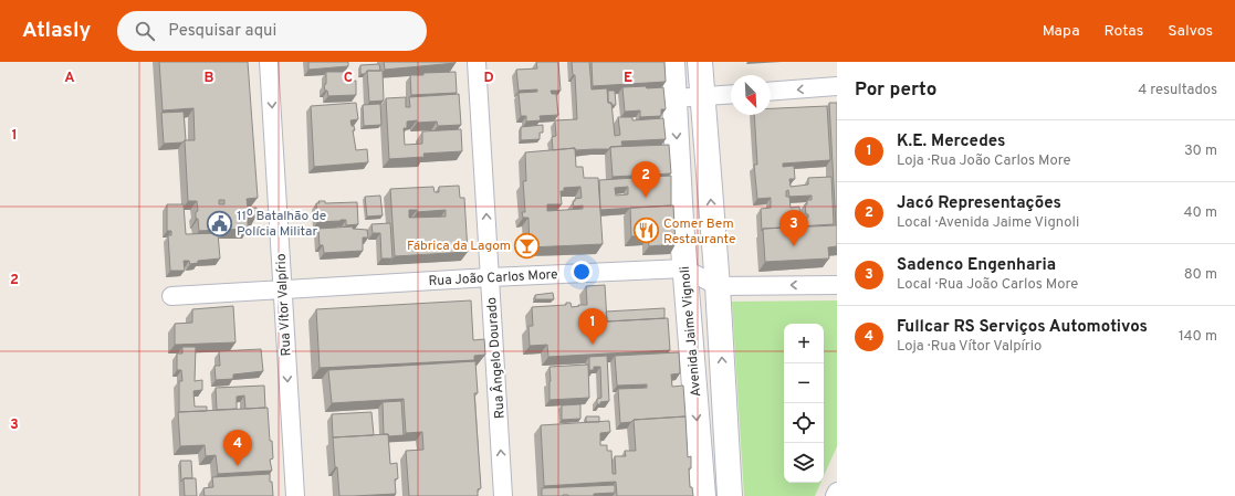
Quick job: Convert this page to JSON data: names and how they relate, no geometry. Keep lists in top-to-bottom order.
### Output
{
  "streets": {
    "street": [
      "Rua João Carlos More",
      "Rua Vítor Valpírio",
      "Avenida Jaime Vignoli",
      "Rua Ângelo Dourado"
    ]
  },
  "crossings": [
    ["Rua João Carlos More", "Rua Vítor Valpírio"],
    ["Rua João Carlos More", "Avenida Jaime Vignoli"],
    ["Rua João Carlos More", "Rua Ângelo Dourado"]
  ],
  "one_way": ["Rua Vítor Valpírio", "Rua Ângelo Dourado"],
  "places": {
    "public building": ["11º Batalhão de Polícia Militar"],
    "restaurant": ["Comer Bem Restaurante"],
    "bar": ["Fábrica da Lagom"]
  },
  "north": "bottom right",
  "page": {
    "header": "Atlasly",
    "search": "Pesquisar aqui",
    "nav": ["Mapa", "Rotas", "Salvos"],
    "heading": ["Por perto", "4 resultados"],
    "list": [
      {
        "mark": "1",
        "name": "K.E. Mercedes",
        "note": "Loja · Rua João Carlos More",
        "value": "30 m"
      },
      {
        "mark": "2",
        "name": "Jacó Representações",
        "note": "Local · Avenida Jaime Vignoli",
        "value": "40 m"
      },
      {
        "mark": "3",
        "name": "Sadenco Engenharia",
        "note": "Local · Rua João Carlos More",
        "value": "80 m"
      },
      {
        "mark": "4",
        "name": "Fullcar RS Serviços Automotivos",
        "note": "Loja · Rua Vítor Valpírio",
        "value": "140 m"
      }
    ],
    "pins": [
      "2",
      "3",
      "1",
      "4"
    ],
    "map_buttons": ["+", "−"]
  },
  "grid": {
    "columns": [
      "A",
      "B",
      "C",
      "D",
      "E"
    ],
    "rows": ["1", "2", "3"]
  }
}
